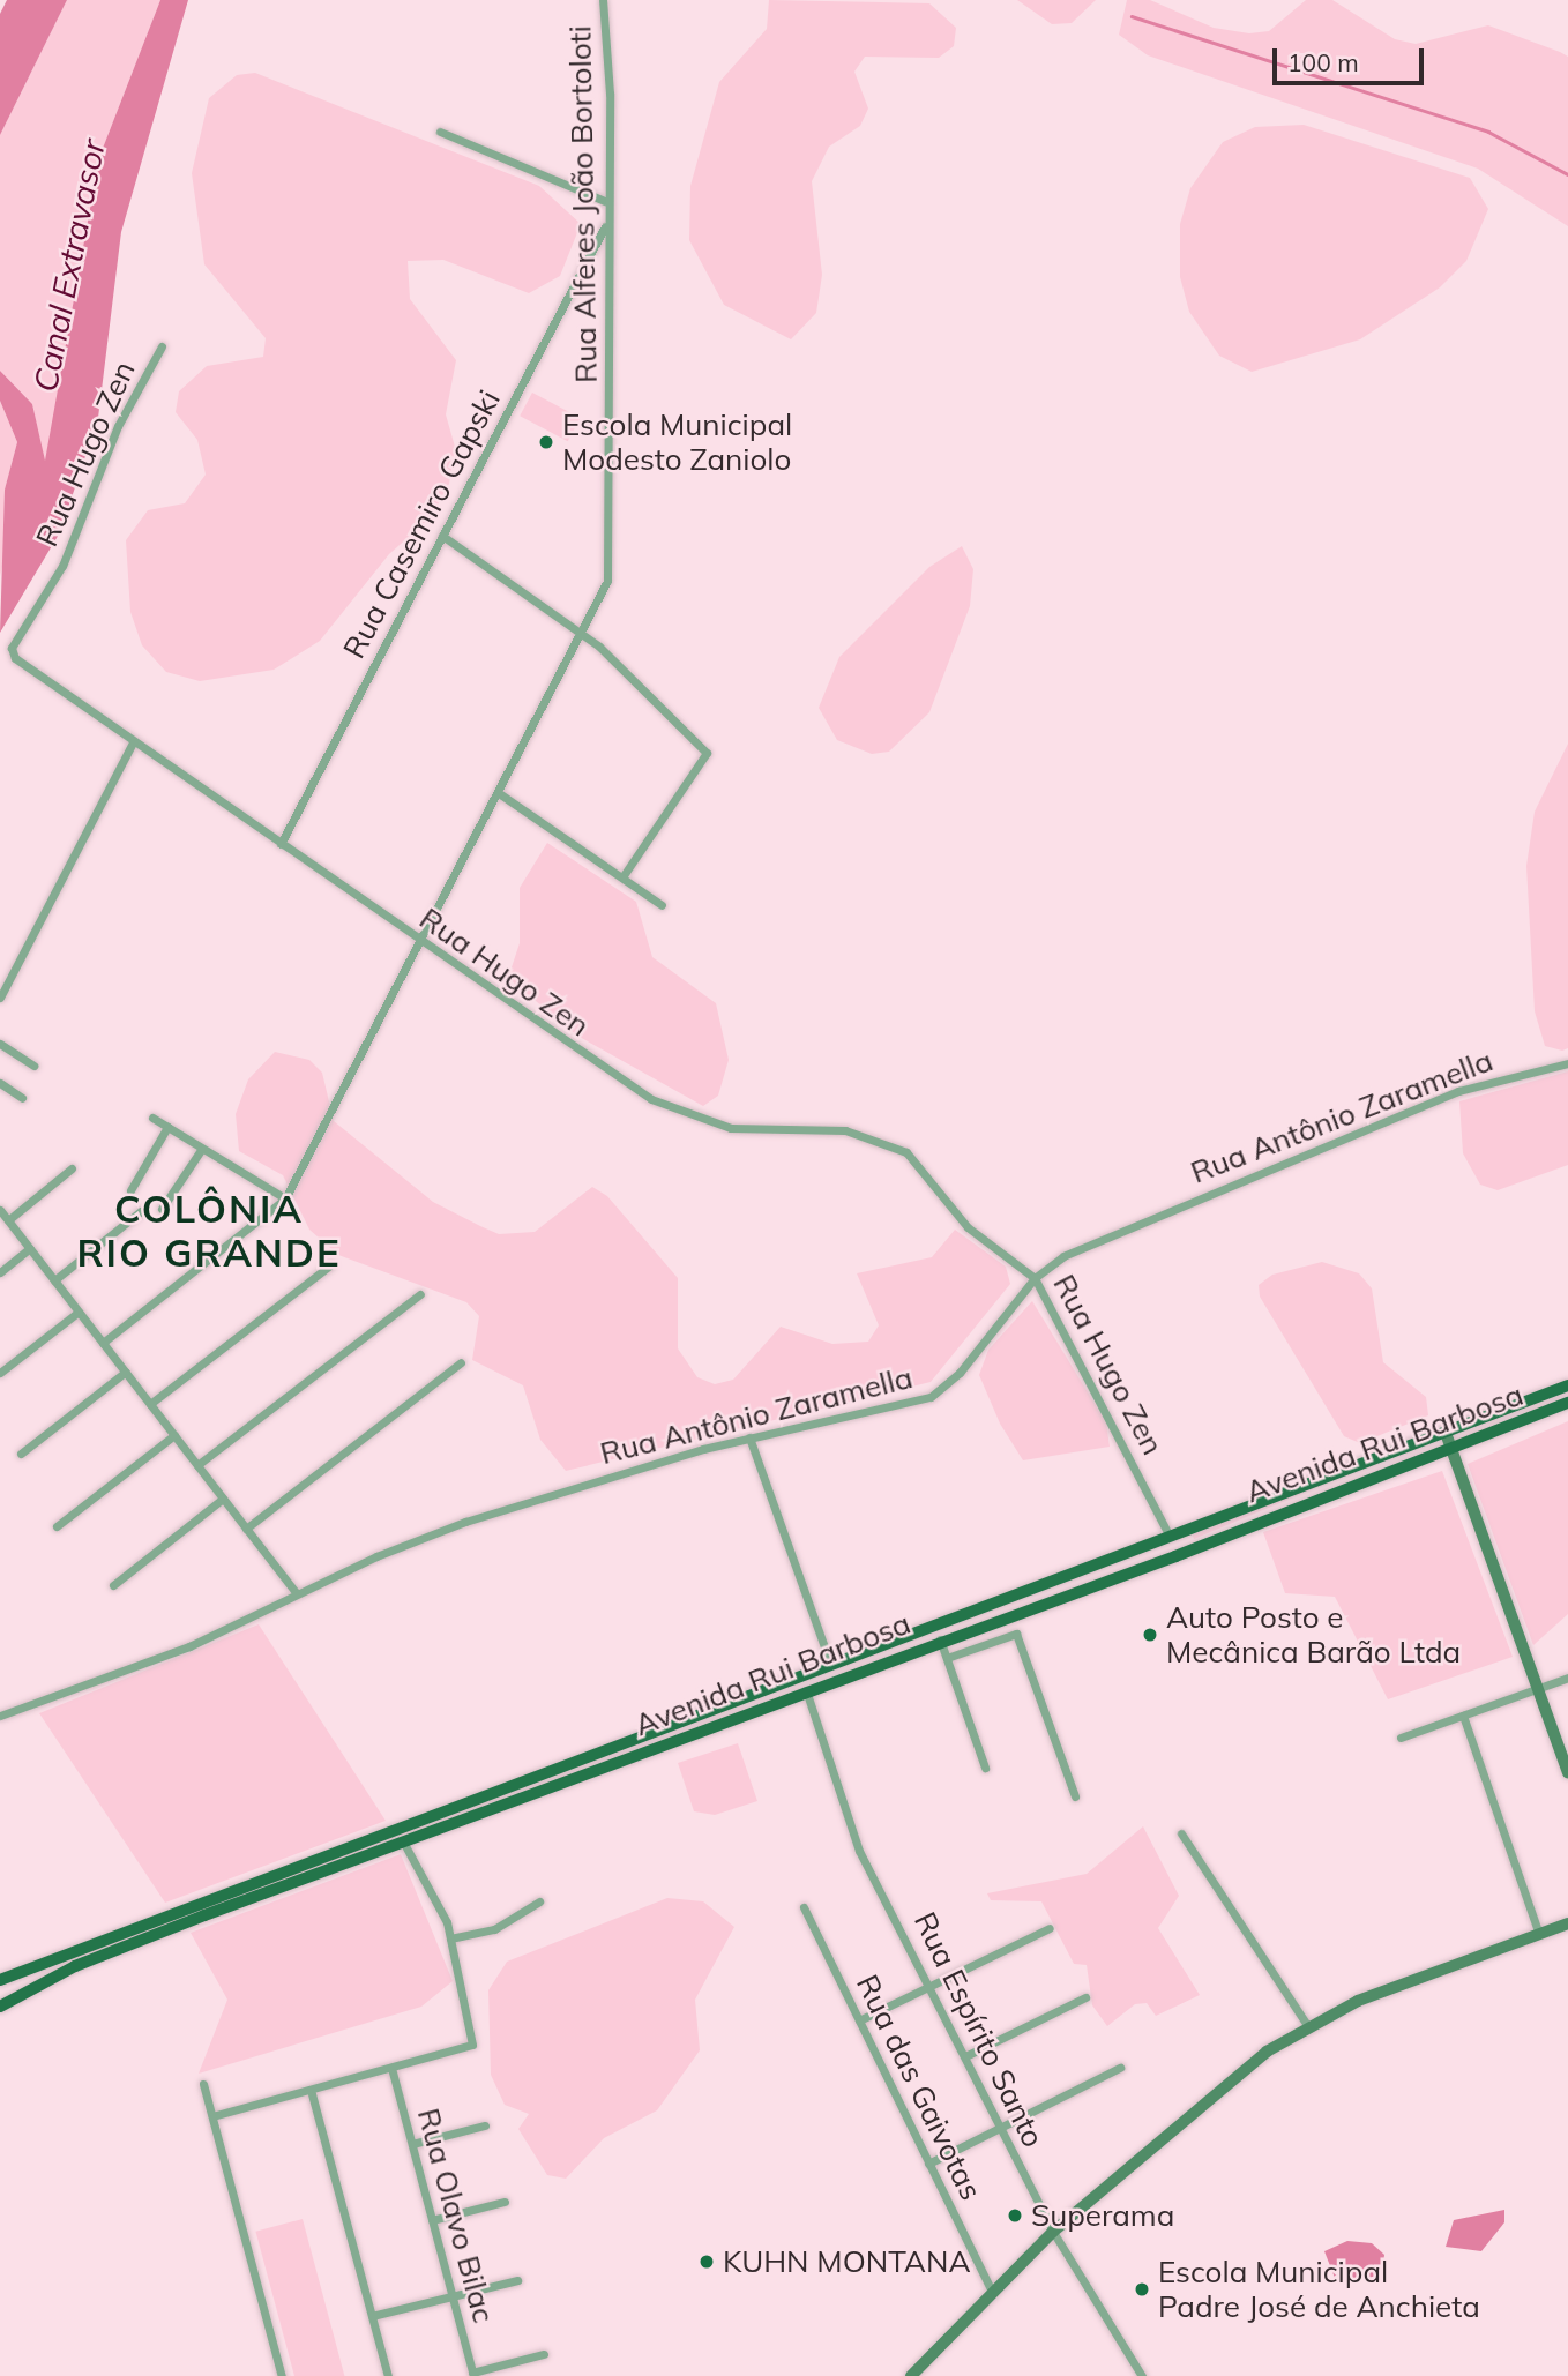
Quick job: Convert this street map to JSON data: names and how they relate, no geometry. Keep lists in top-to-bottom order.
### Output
{
  "streets": {
    "main road": ["Avenida Rui Barbosa"],
    "street": [
      "Rua Alferes João Bortoloti",
      "Rua Hugo Zen",
      "Rua Casemiro Gapski",
      "Rua Antônio Zaramella",
      "Rua Espírito Santo",
      "Rua das Gaivotas",
      "Rua Olavo Bilac"
    ]
  },
  "crossings": [
    ["Rua Alferes João Bortoloti", "Rua Hugo Zen"],
    ["Rua Alferes João Bortoloti", "Rua Casemiro Gapski"],
    ["Rua Hugo Zen", "Rua Casemiro Gapski"],
    ["Rua Hugo Zen", "Rua Antônio Zaramella"],
    ["Rua Hugo Zen", "Avenida Rui Barbosa"],
    ["Avenida Rui Barbosa", "Rua Espírito Santo"]
  ],
  "districts": ["COLÔNIA RIO GRANDE"],
  "water": ["Canal Extravasor"],
  "places": [
    "Escola Municipal Modesto Zaniolo",
    "Auto Posto e Mecânica Barão Ltda",
    "Superama",
    "KUHN MONTANA",
    "Escola Municipal Padre José de Anchieta"
  ],
  "scale_bar": "100 m"
}
